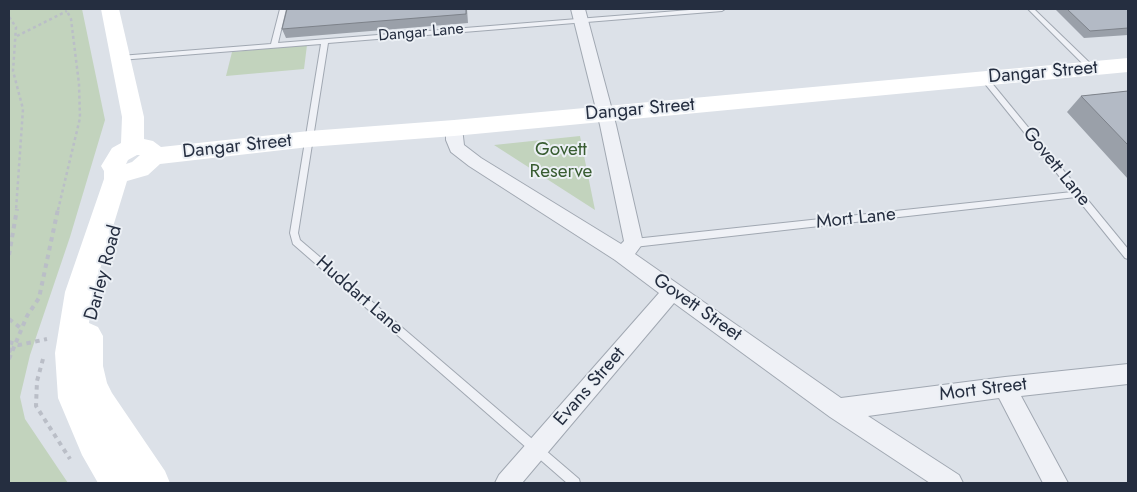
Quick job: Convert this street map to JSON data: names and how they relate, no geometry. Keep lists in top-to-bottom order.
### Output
{
  "streets": {
    "main road": ["Dangar Street", "Darley Road"],
    "street": ["Govett Street", "Evans Street", "Mort Street"],
    "lane": [
      "Dangar Lane",
      "Govett Lane",
      "Mort Lane",
      "Huddart Lane"
    ]
  },
  "crossings": [
    ["Dangar Lane", "Darley Road"],
    ["Dangar Lane", "Huddart Lane"],
    ["Dangar Street", "Govett Lane"],
    ["Dangar Street", "Darley Road"],
    ["Dangar Street", "Huddart Lane"],
    ["Dangar Street", "Govett Street"],
    ["Govett Lane", "Mort Lane"],
    ["Mort Lane", "Govett Street"],
    ["Huddart Lane", "Evans Street"],
    ["Govett Street", "Evans Street"],
    ["Govett Street", "Mort Street"]
  ],
  "parks": ["Govett Reserve"]
}
